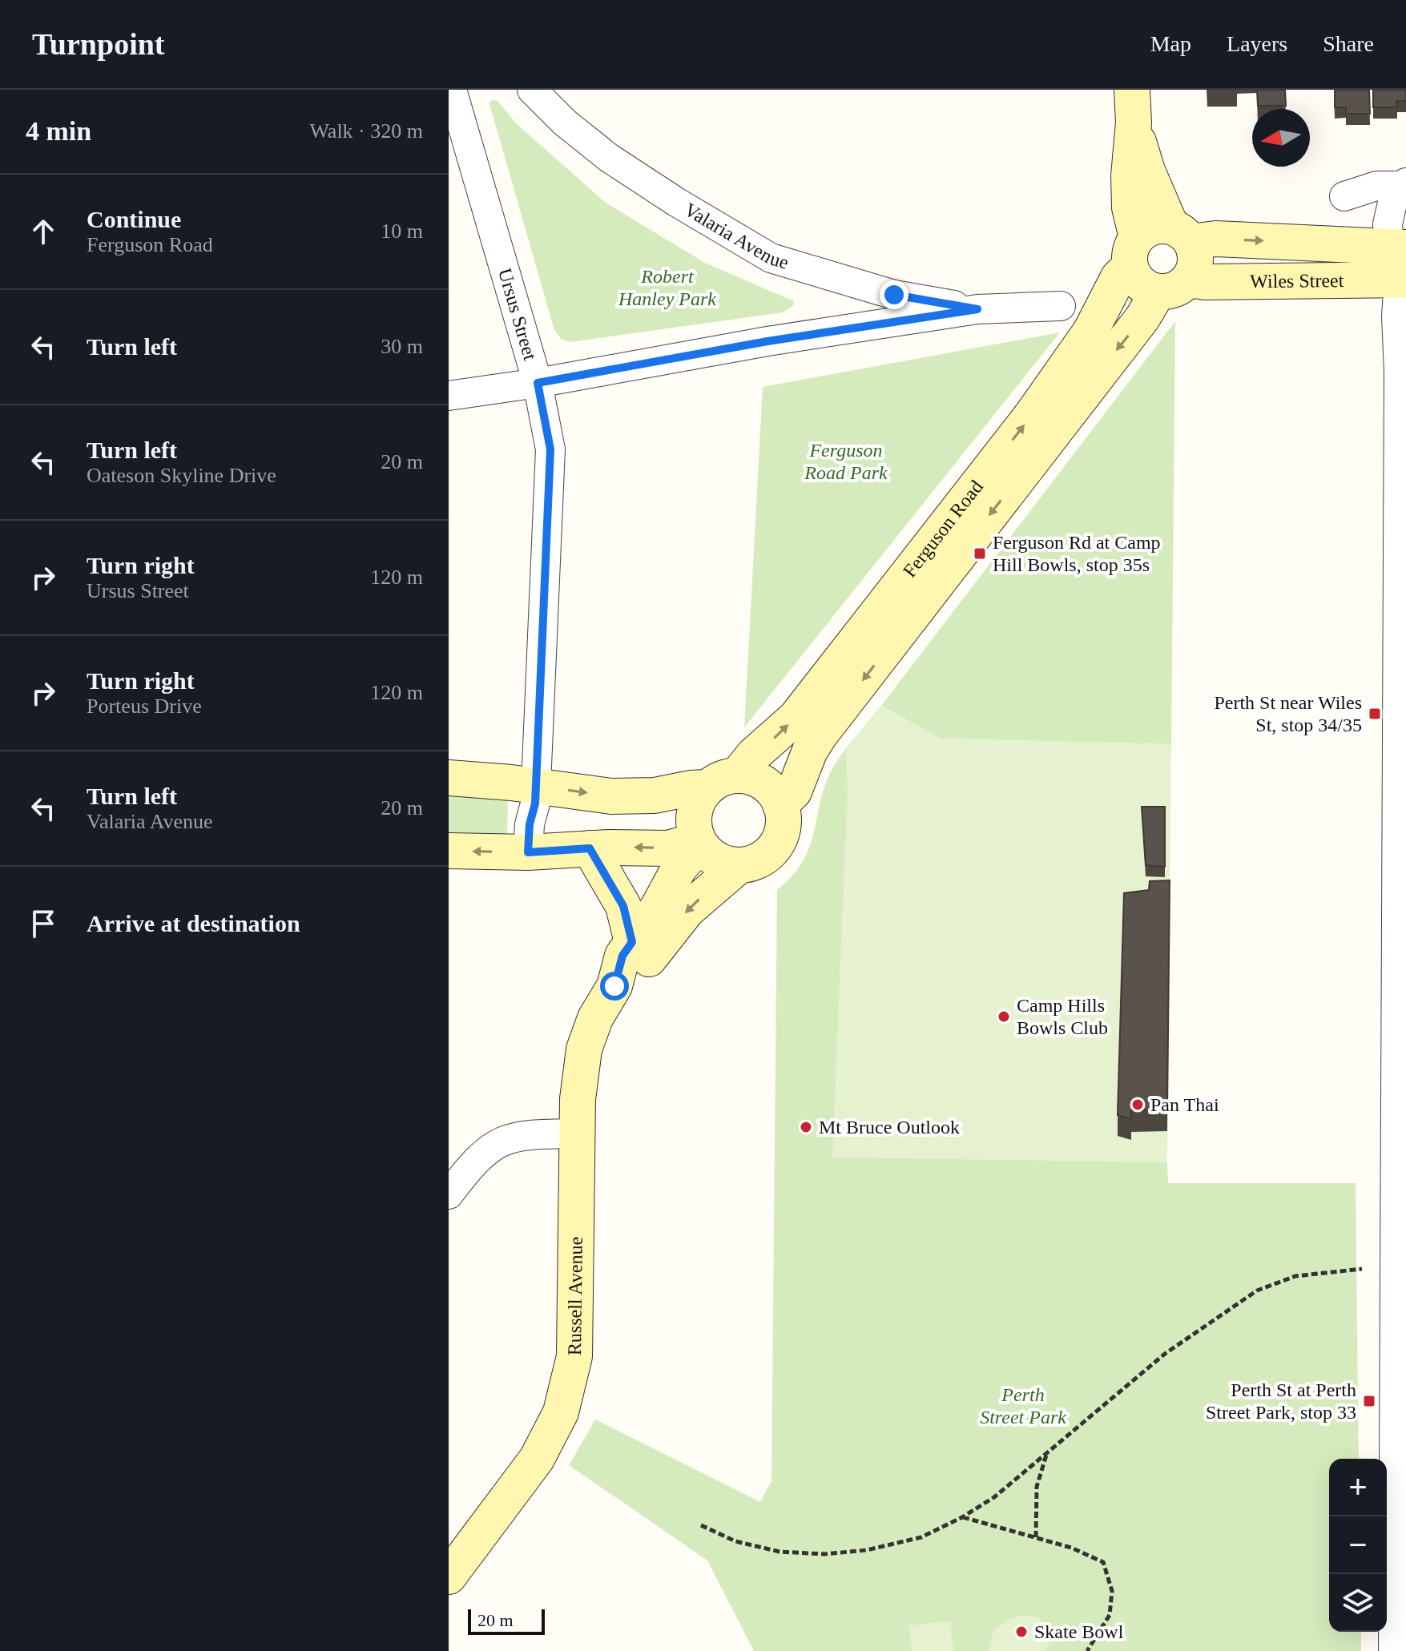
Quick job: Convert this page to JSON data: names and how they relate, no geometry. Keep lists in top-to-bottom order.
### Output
{
  "streets": {
    "main road": ["Wiles Street", "Ferguson Road", "Russell Avenue"],
    "street": ["Valaria Avenue", "Ursus Street"]
  },
  "crossings": [
    ["Wiles Street", "Ferguson Road"]
  ],
  "parks": ["Robert Hanley Park", "Ferguson Road Park", "Perth Street Park"],
  "places": {
    "transit": ["Ferguson Rd at Camp Hill Bowls, stop 35s", "Perth St near Wiles St, stop 34/35", "Perth St at Perth Street Park, stop 33"],
    "other": [
      "Camp Hills Bowls Club",
      "Pan Thai",
      "Mt Bruce Outlook",
      "Skate Bowl"
    ]
  },
  "scale_bar": "20 m",
  "north": "left",
  "page": {
    "header": "Turnpoint",
    "nav": ["Map", "Layers", "Share"],
    "heading": ["4 min", "Walk · 320 m"],
    "list": [
      ["Continue", "Ferguson Road", "10 m"],
      ["Turn left", "30 m"],
      ["Turn left", "Oateson Skyline Drive", "20 m"],
      ["Turn right", "Ursus Street", "120 m"],
      ["Turn right", "Porteus Drive", "120 m"],
      ["Turn left", "Valaria Avenue", "20 m"],
      "Arrive at destination"
    ],
    "map_buttons": ["+", "−"],
    "scale": "20 m"
  }
}
